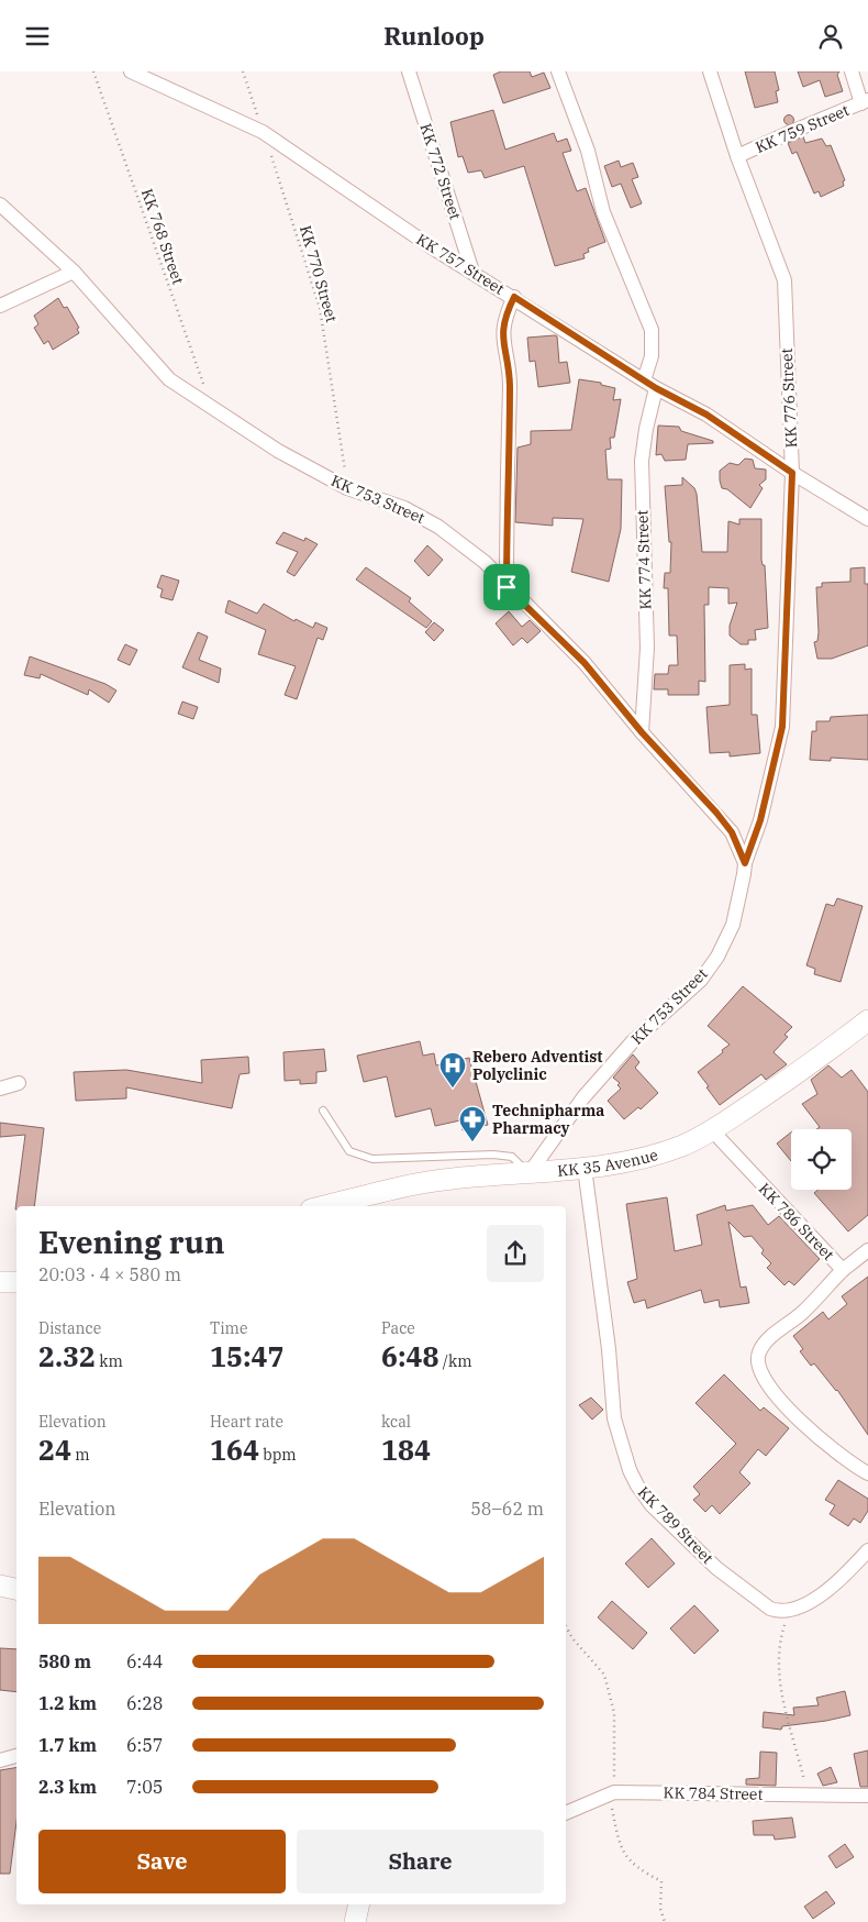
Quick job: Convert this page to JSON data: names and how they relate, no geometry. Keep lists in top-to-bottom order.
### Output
{
  "streets": {
    "main road": ["KK 35 Avenue"],
    "street": [
      "KK 759 Street",
      "KK 772 Street",
      "KK 757 Street",
      "KK 776 Street",
      "KK 753 Street",
      "KK 774 Street",
      "KK 786 Street",
      "KK 789 Street",
      "KK 784 Street"
    ],
    "path": ["KK 768 Street", "KK 770 Street"]
  },
  "crossings": [
    ["KK 759 Street", "KK 776 Street"],
    ["KK 772 Street", "KK 757 Street"],
    ["KK 768 Street", "KK 753 Street"],
    ["KK 757 Street", "KK 770 Street"],
    ["KK 757 Street", "KK 776 Street"],
    ["KK 757 Street", "KK 774 Street"],
    ["KK 770 Street", "KK 753 Street"],
    ["KK 776 Street", "KK 753 Street"],
    ["KK 753 Street", "KK 774 Street"],
    ["KK 753 Street", "KK 35 Avenue"],
    ["KK 35 Avenue", "KK 786 Street"],
    ["KK 35 Avenue", "KK 789 Street"]
  ],
  "places": {
    "hospital": ["Rebero Adventist Polyclinic"],
    "pharmacy": ["Technipharma Pharmacy"]
  },
  "page": {
    "header": "Runloop",
    "heading": ["Evening run", "20:03 · 4 × 580 m"],
    "stats": [
      ["Distance", "2.32 km"],
      ["Time", "15:47"],
      ["Pace", "6:48 /km"],
      ["Elevation", "24 m"],
      ["Heart rate", "164 bpm"],
      ["kcal", "184"]
    ],
    "chart": ["Elevation", "58–62 m"],
    "list": [
      {
        "name": "580 m",
        "note": "6:44"
      },
      {
        "name": "1.2 km",
        "note": "6:28"
      },
      {
        "name": "1.7 km",
        "note": "6:57"
      },
      {
        "name": "2.3 km",
        "note": "7:05"
      }
    ],
    "buttons": ["Save", "Share"]
  }
}
